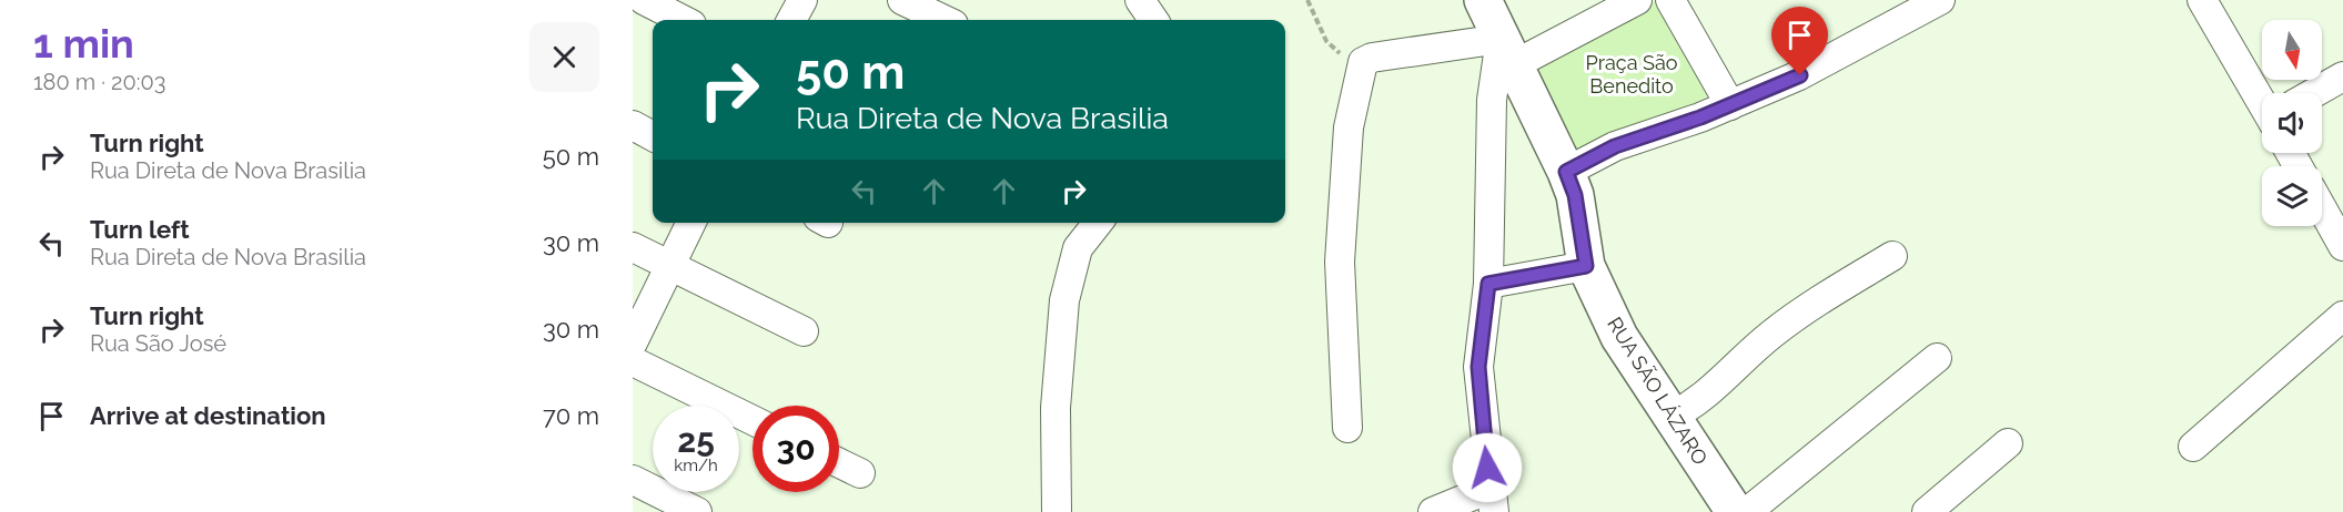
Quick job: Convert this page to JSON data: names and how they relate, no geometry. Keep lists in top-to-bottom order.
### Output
{
  "streets": {
    "main road": ["RUA SÃO LÁZARO"]
  },
  "parks": ["Praça São Benedito"],
  "north": "bottom",
  "page": {
    "heading": ["1 min", "180 m · 20:03"],
    "turn": ["50 m", "Rua Direta de Nova Brasilia"],
    "list": [
      {
        "name": "Turn right",
        "note": "Rua Direta de Nova Brasilia",
        "value": "50 m"
      },
      {
        "name": "Turn left",
        "note": "Rua Direta de Nova Brasilia",
        "value": "30 m"
      },
      {
        "name": "Turn right",
        "note": "Rua São José",
        "value": "30 m"
      },
      {
        "name": "Arrive at destination",
        "value": "70 m"
      }
    ],
    "speed": "25 km/h",
    "limit": "30"
  }
}
